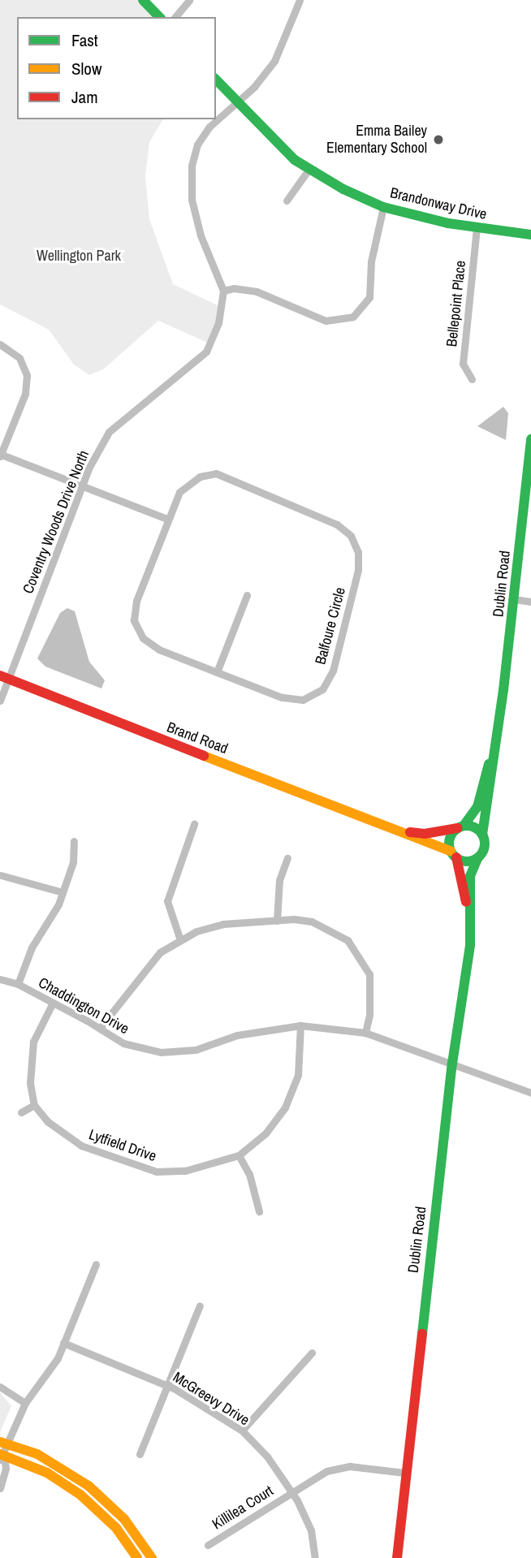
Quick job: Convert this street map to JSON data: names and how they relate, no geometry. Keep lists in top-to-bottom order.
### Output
{
  "streets": {
    "main road": ["Brandonway Drive", "Dublin Road", "Brand Road"],
    "street": [
      "Bellepoint Place",
      "Coventry Woods Drive North",
      "Balfoure Circle",
      "Chaddington Drive",
      "Lytfield Drive",
      "McGreevy Drive",
      "Killilea Court"
    ]
  },
  "crossings": [
    ["Brandonway Drive", "Bellepoint Place"],
    ["Coventry Woods Drive North", "Brand Road"],
    ["Dublin Road", "Brand Road"],
    ["Dublin Road", "Chaddington Drive"],
    ["Dublin Road", "Killilea Court"],
    ["Chaddington Drive", "Lytfield Drive"],
    ["McGreevy Drive", "Killilea Court"]
  ],
  "parks": ["Wellington Park"],
  "places": ["Emma Bailey Elementary School"],
  "legend": ["Fast", "Slow", "Jam"]
}
